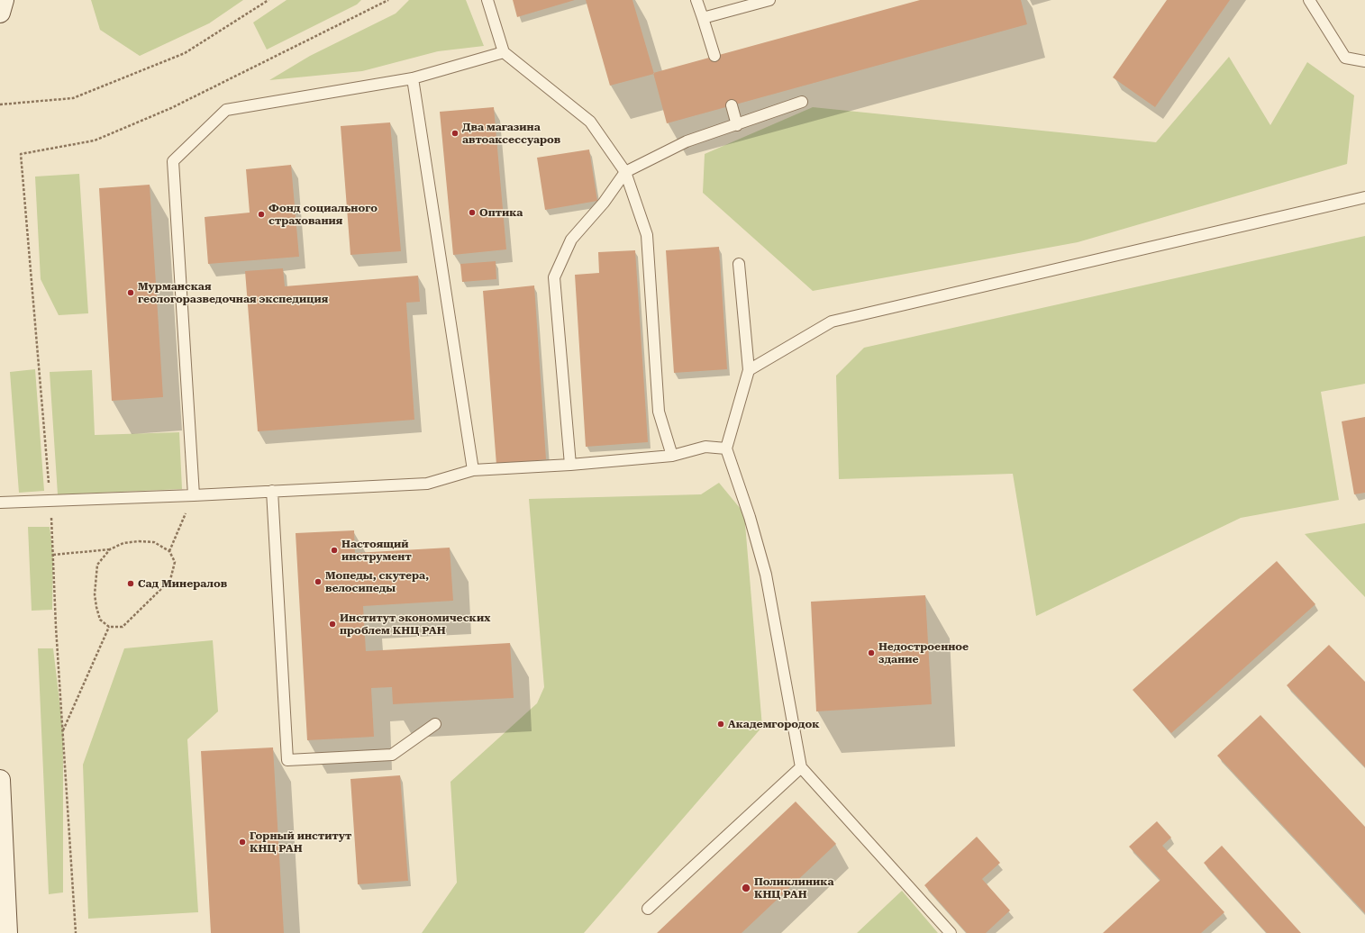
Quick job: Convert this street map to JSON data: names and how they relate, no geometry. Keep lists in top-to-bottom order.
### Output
{
  "places": [
    "Два магазина автоаксессуаров",
    "Оптика",
    "Фонд социального страхования",
    "Мурманская геологоразведочная экспедиция",
    "Настоящий инструмент",
    "Мопеды, скутера, велосипеды",
    "Сад Минералов",
    "Институт экономических проблем КНЦ РАН",
    "Недостроенное здание",
    "Академгородок",
    "Горный институт КНЦ РАН",
    "Поликлиника КНЦ РАН"
  ]
}
